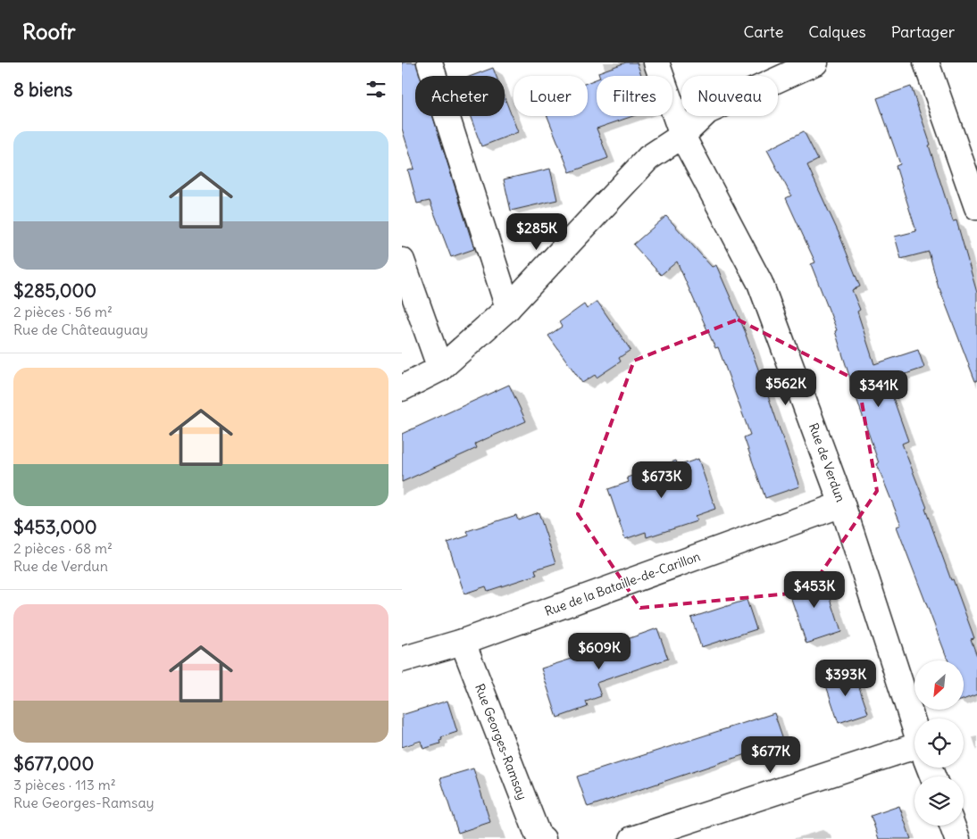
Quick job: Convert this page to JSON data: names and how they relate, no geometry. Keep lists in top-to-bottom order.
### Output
{
  "streets": {
    "street": ["Rue de Verdun", "Rue de la Bataille-de-Carillon", "Rue Georges-Ramsay"]
  },
  "crossings": [
    ["Rue de Verdun", "Rue de la Bataille-de-Carillon"],
    ["Rue de la Bataille-de-Carillon", "Rue Georges-Ramsay"]
  ],
  "north": "bottom left",
  "page": {
    "header": "Roofr",
    "nav": ["Carte", "Calques", "Partager"],
    "heading": "8 biens",
    "chip": [
      "Acheter",
      "Louer",
      "Filtres",
      "Nouveau"
    ],
    "list": [
      {
        "name": "$285,000",
        "note": "2 pièces · 56 m² · Rue de Châteauguay"
      },
      {
        "name": "$453,000",
        "note": "2 pièces · 68 m² · Rue de Verdun"
      },
      {
        "name": "$677,000",
        "note": "3 pièces · 113 m² · Rue Georges-Ramsay"
      }
    ],
    "price": [
      "$285K",
      "$562K",
      "$341K",
      "$673K",
      "$453K",
      "$609K",
      "$393K",
      "$677K"
    ]
  }
}
